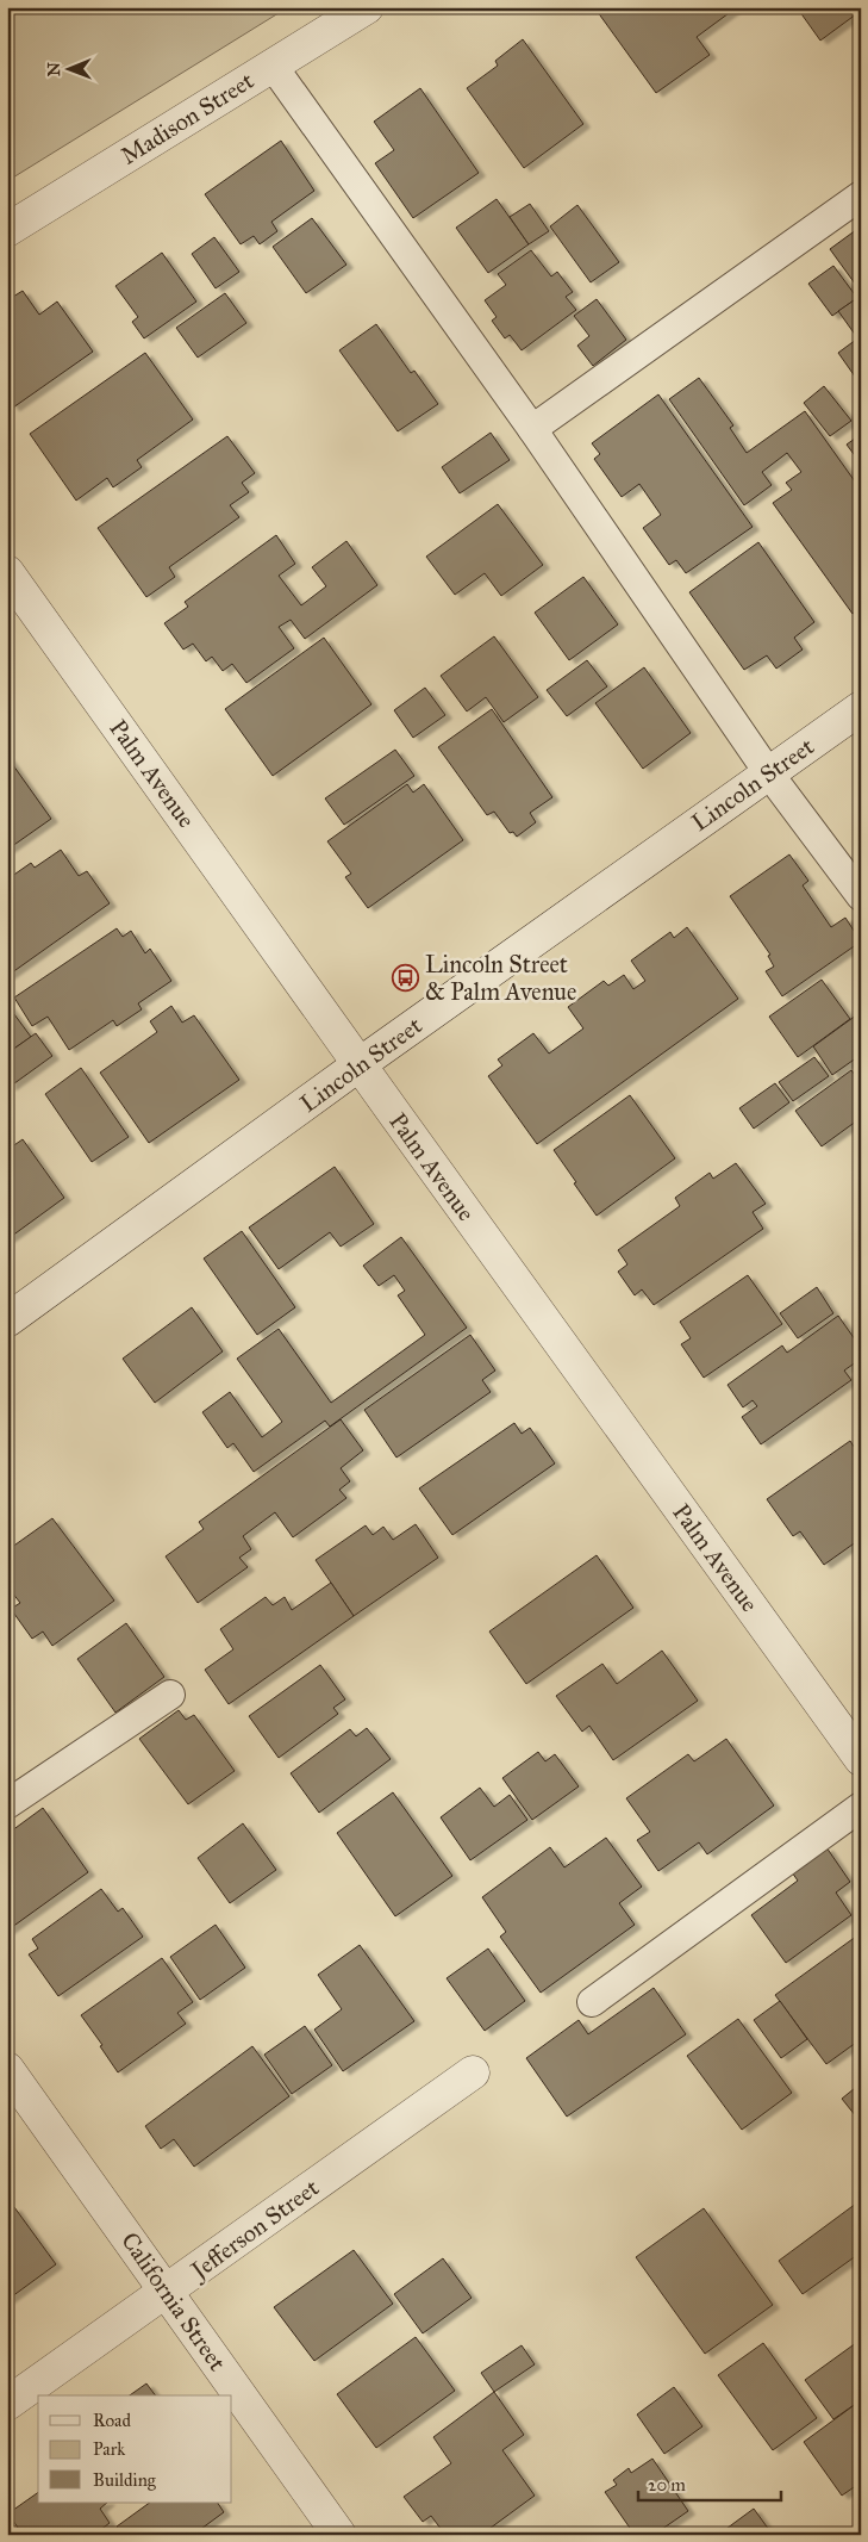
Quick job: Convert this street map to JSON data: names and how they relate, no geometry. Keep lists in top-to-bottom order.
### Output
{
  "streets": {
    "street": [
      "Madison Street",
      "Palm Avenue",
      "Lincoln Street",
      "Jefferson Street",
      "California Street"
    ]
  },
  "crossings": [
    ["Palm Avenue", "Lincoln Street"],
    ["Jefferson Street", "California Street"]
  ],
  "places": {
    "bus stop": ["Lincoln Street & Palm Avenue"]
  },
  "legend": ["Road", "Park", "Building"],
  "scale_bar": "20 m",
  "north": "left"
}
